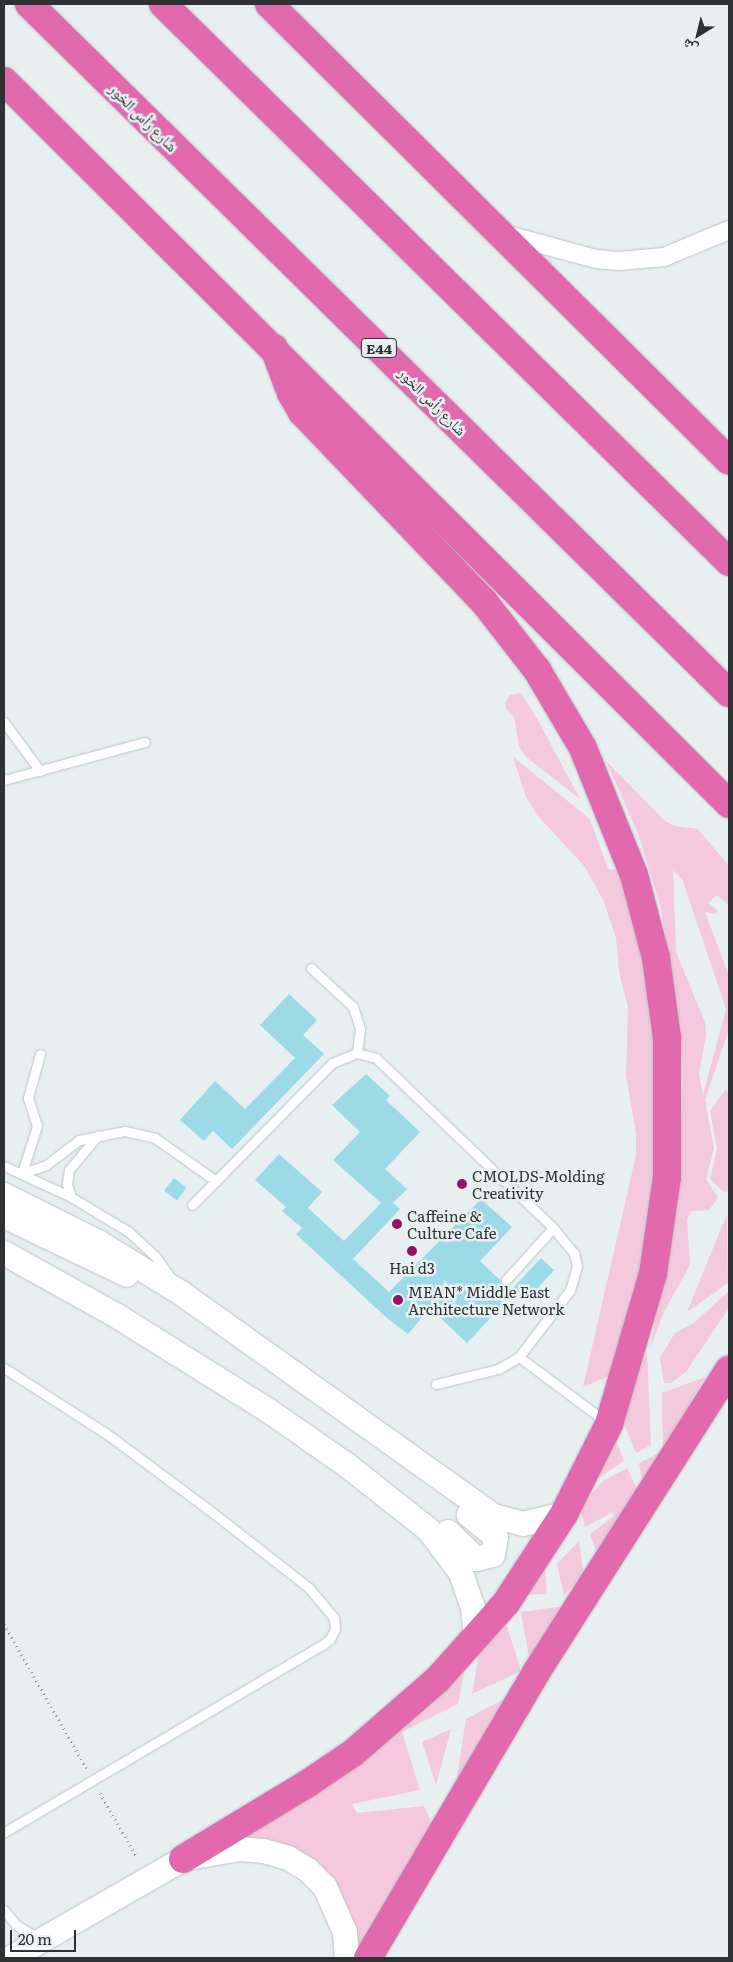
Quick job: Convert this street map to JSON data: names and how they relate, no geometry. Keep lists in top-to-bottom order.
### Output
{
  "streets": {
    "highway": ["شارع رأس الخور", "E44"]
  },
  "places": [
    "CMOLDS-Molding Creativity",
    "Caffeine & Culture Cafe",
    "Hai d3",
    "MEAN* Middle East Architecture Network"
  ],
  "scale_bar": "20 m",
  "north": "bottom left"
}
